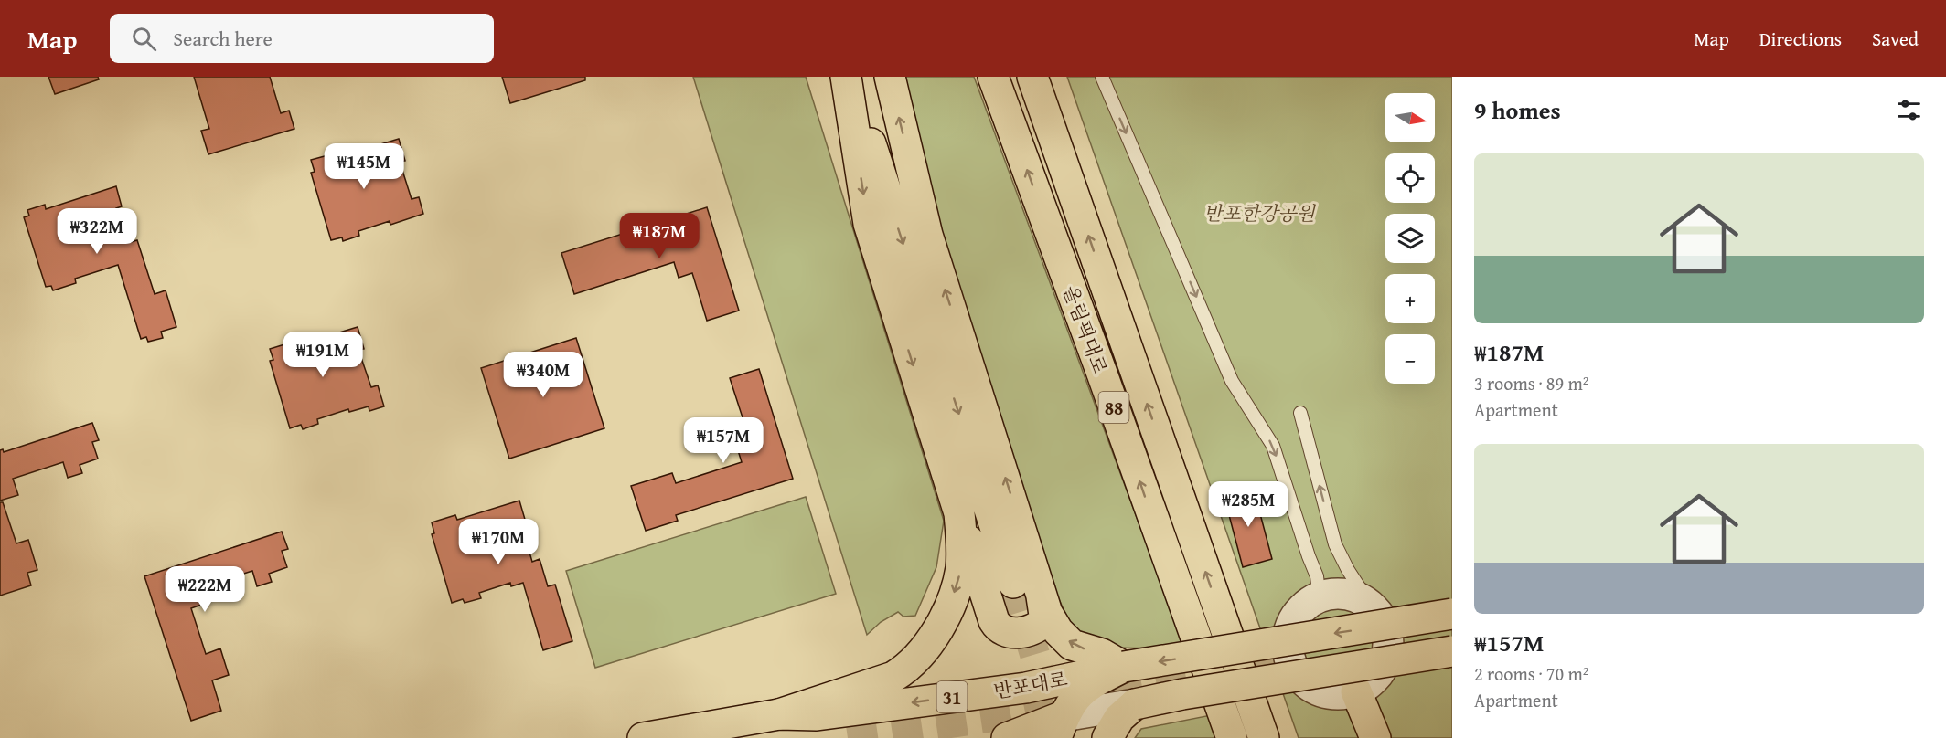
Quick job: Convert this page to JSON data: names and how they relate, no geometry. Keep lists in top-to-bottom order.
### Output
{
  "streets": {
    "main road": [
      "올림픽대로",
      "88",
      "반포대로",
      "31"
    ]
  },
  "parks": ["반포한강공원"],
  "north": "right",
  "page": {
    "header": "Map",
    "search": "Search here",
    "nav": ["Map", "Directions", "Saved"],
    "heading": "9 homes",
    "map_buttons": ["+", "−"],
    "list": [
      {
        "name": "₩187M",
        "note": "3 rooms · 89 m² · Apartment"
      },
      {
        "name": "₩157M",
        "note": "2 rooms · 70 m² · Apartment"
      }
    ],
    "price": [
      "₩145M",
      "₩322M",
      "₩187M",
      "₩191M",
      "₩340M",
      "₩157M",
      "₩285M",
      "₩170M",
      "₩222M"
    ]
  }
}
